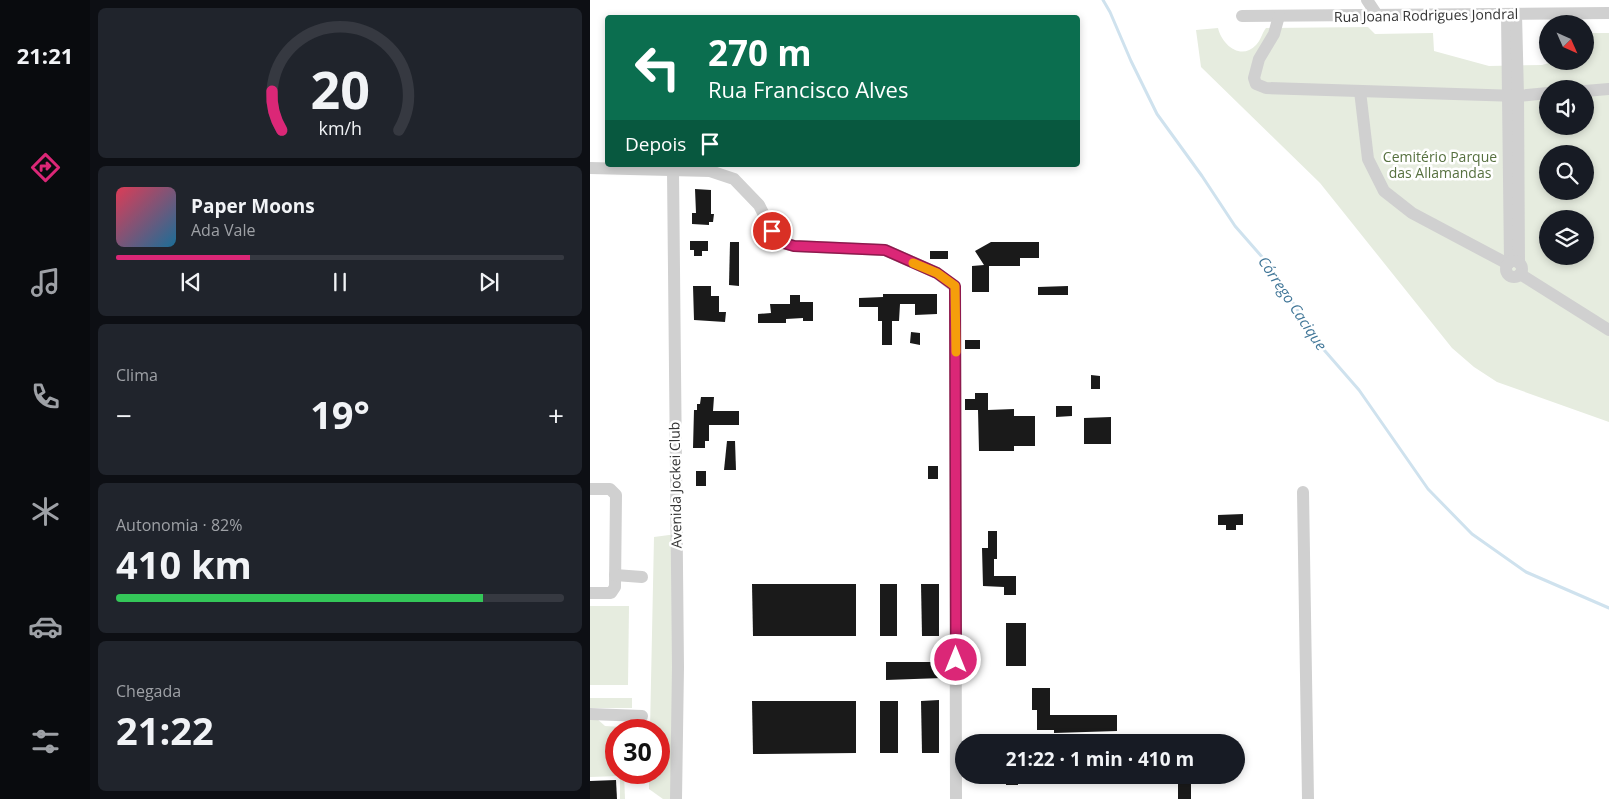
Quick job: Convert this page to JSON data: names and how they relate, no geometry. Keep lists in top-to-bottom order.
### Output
{
  "streets": {
    "street": ["Rua Joana Rodrigues Jondral", "Avenida Jockei Club"]
  },
  "water": ["Córrego Cacique"],
  "parks": ["Cemitério Parque das Allamandas"],
  "north": "bottom right",
  "page": {
    "tabs": "21:21",
    "turn": ["270 m", "Rua Francisco Alves"],
    "then": "Depois",
    "song": ["Paper Moons", "Ada Vale"],
    "tile": [
      "Clima",
      ["Autonomia · 82%", "410 km"],
      ["Chegada", "21:22"]
    ],
    "heat": ["−", "19°", "+"],
    "limit": "30",
    "trip": "21:22 · 1 min · 410 m",
    "gauge": ["20", "km/h"]
  }
}
